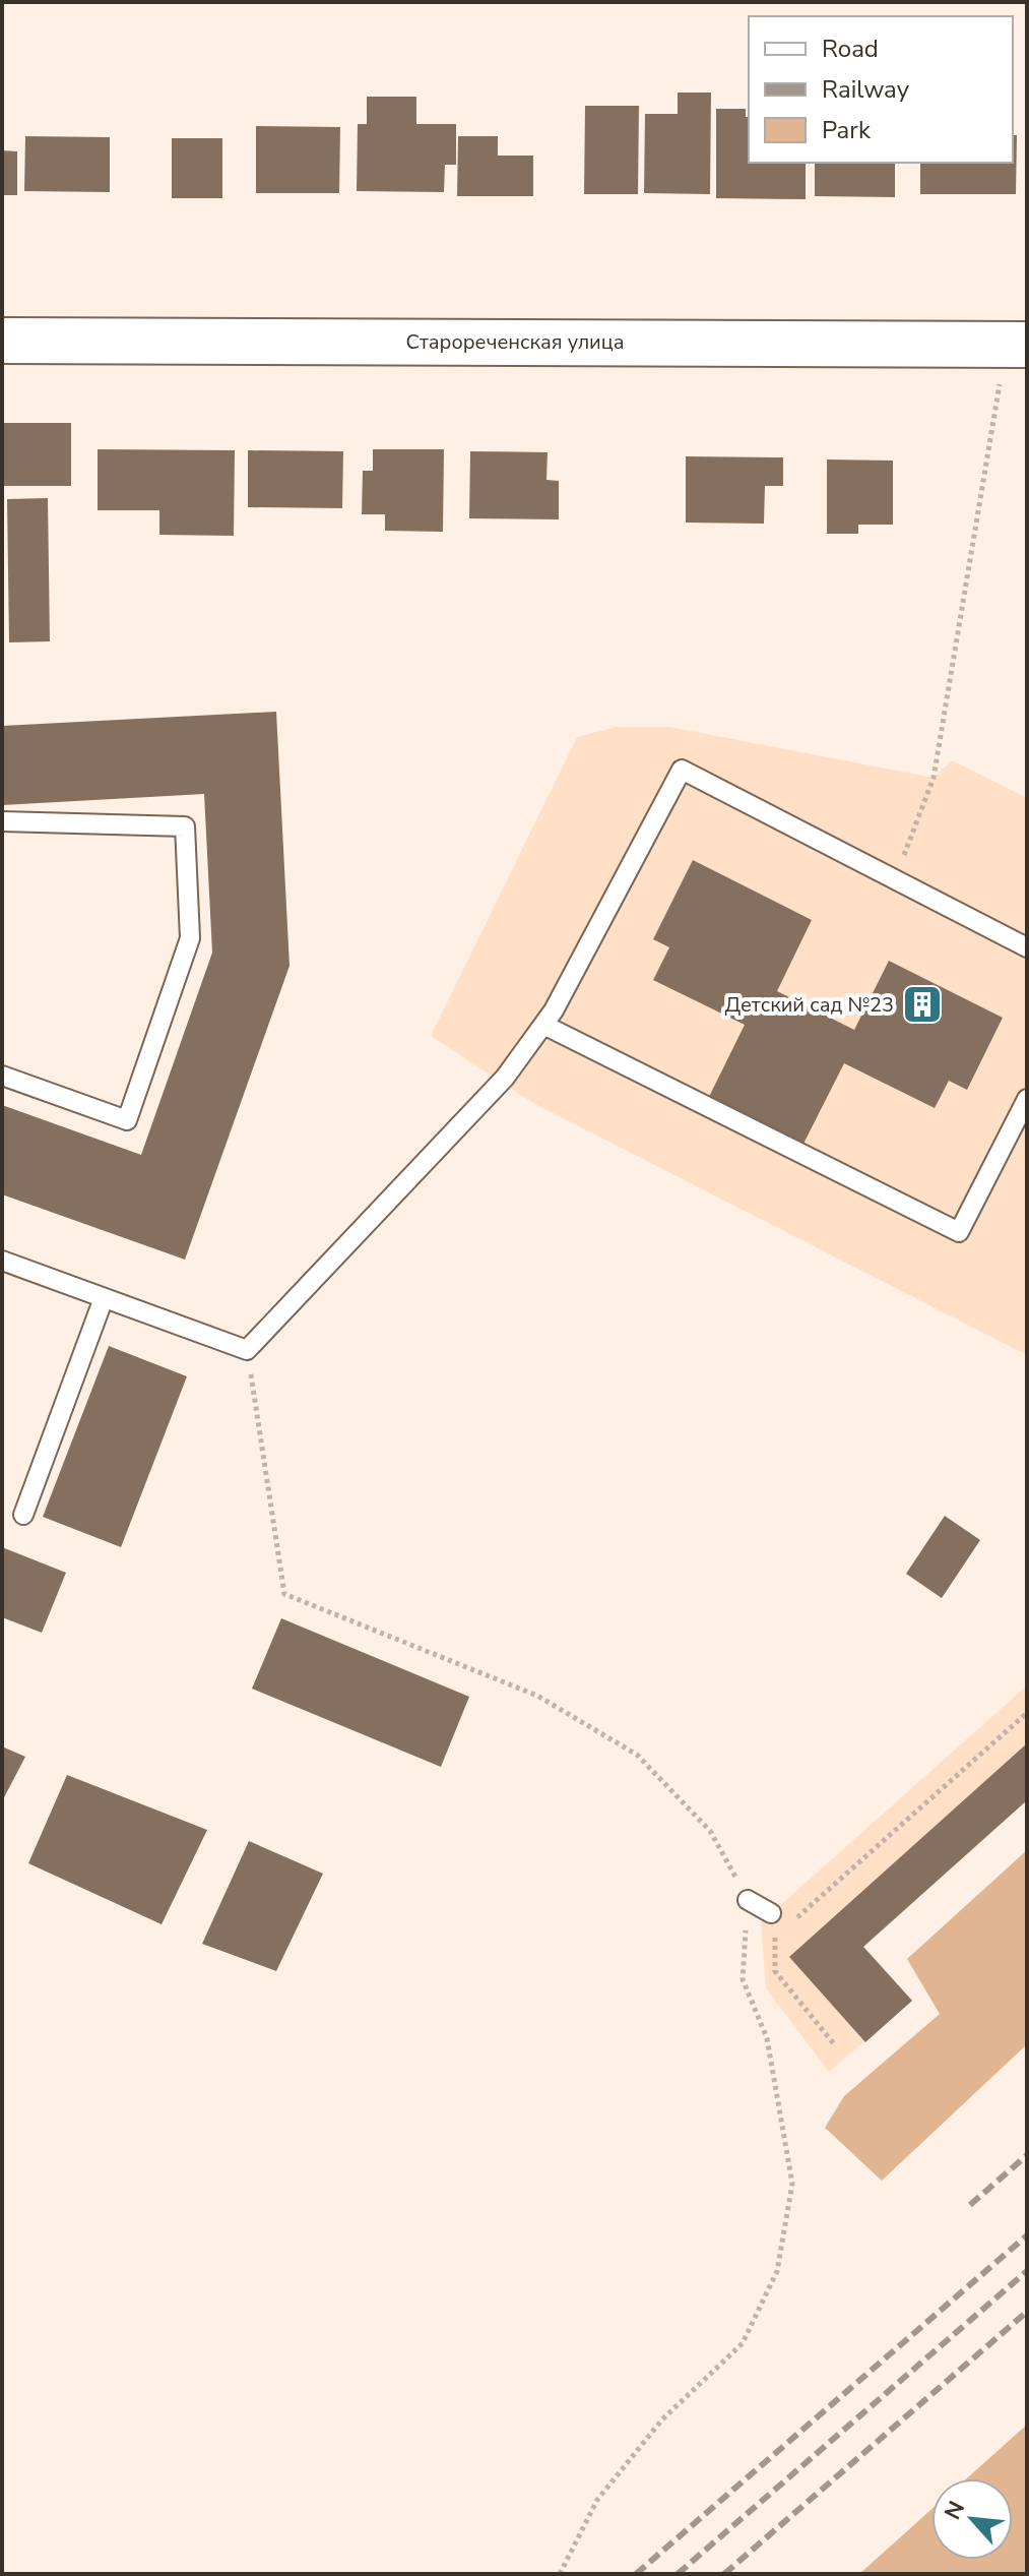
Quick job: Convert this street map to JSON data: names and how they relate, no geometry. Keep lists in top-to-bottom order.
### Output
{
  "streets": {
    "street": ["Старореченская улица"]
  },
  "places": {
    "building": ["Детский сад №23"]
  },
  "legend": ["Road", "Railway", "Park"],
  "north": "top left"
}
